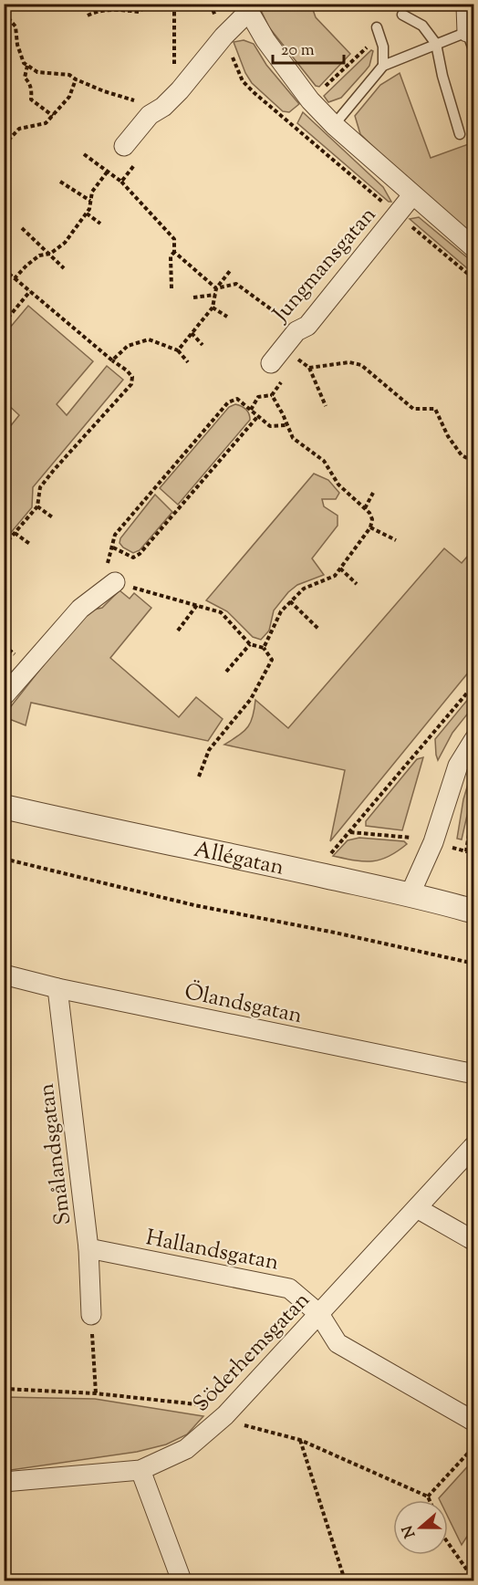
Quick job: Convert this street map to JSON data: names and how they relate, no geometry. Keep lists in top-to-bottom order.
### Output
{
  "streets": {
    "street": [
      "Jungmansgatan",
      "Allégatan",
      "Ölandsgatan",
      "Smålandsgatan",
      "Hallandsgatan",
      "Söderhemsgatan"
    ]
  },
  "crossings": [
    ["Ölandsgatan", "Smålandsgatan"],
    ["Smålandsgatan", "Hallandsgatan"],
    ["Hallandsgatan", "Söderhemsgatan"]
  ],
  "scale_bar": "20 m",
  "north": "left"
}
